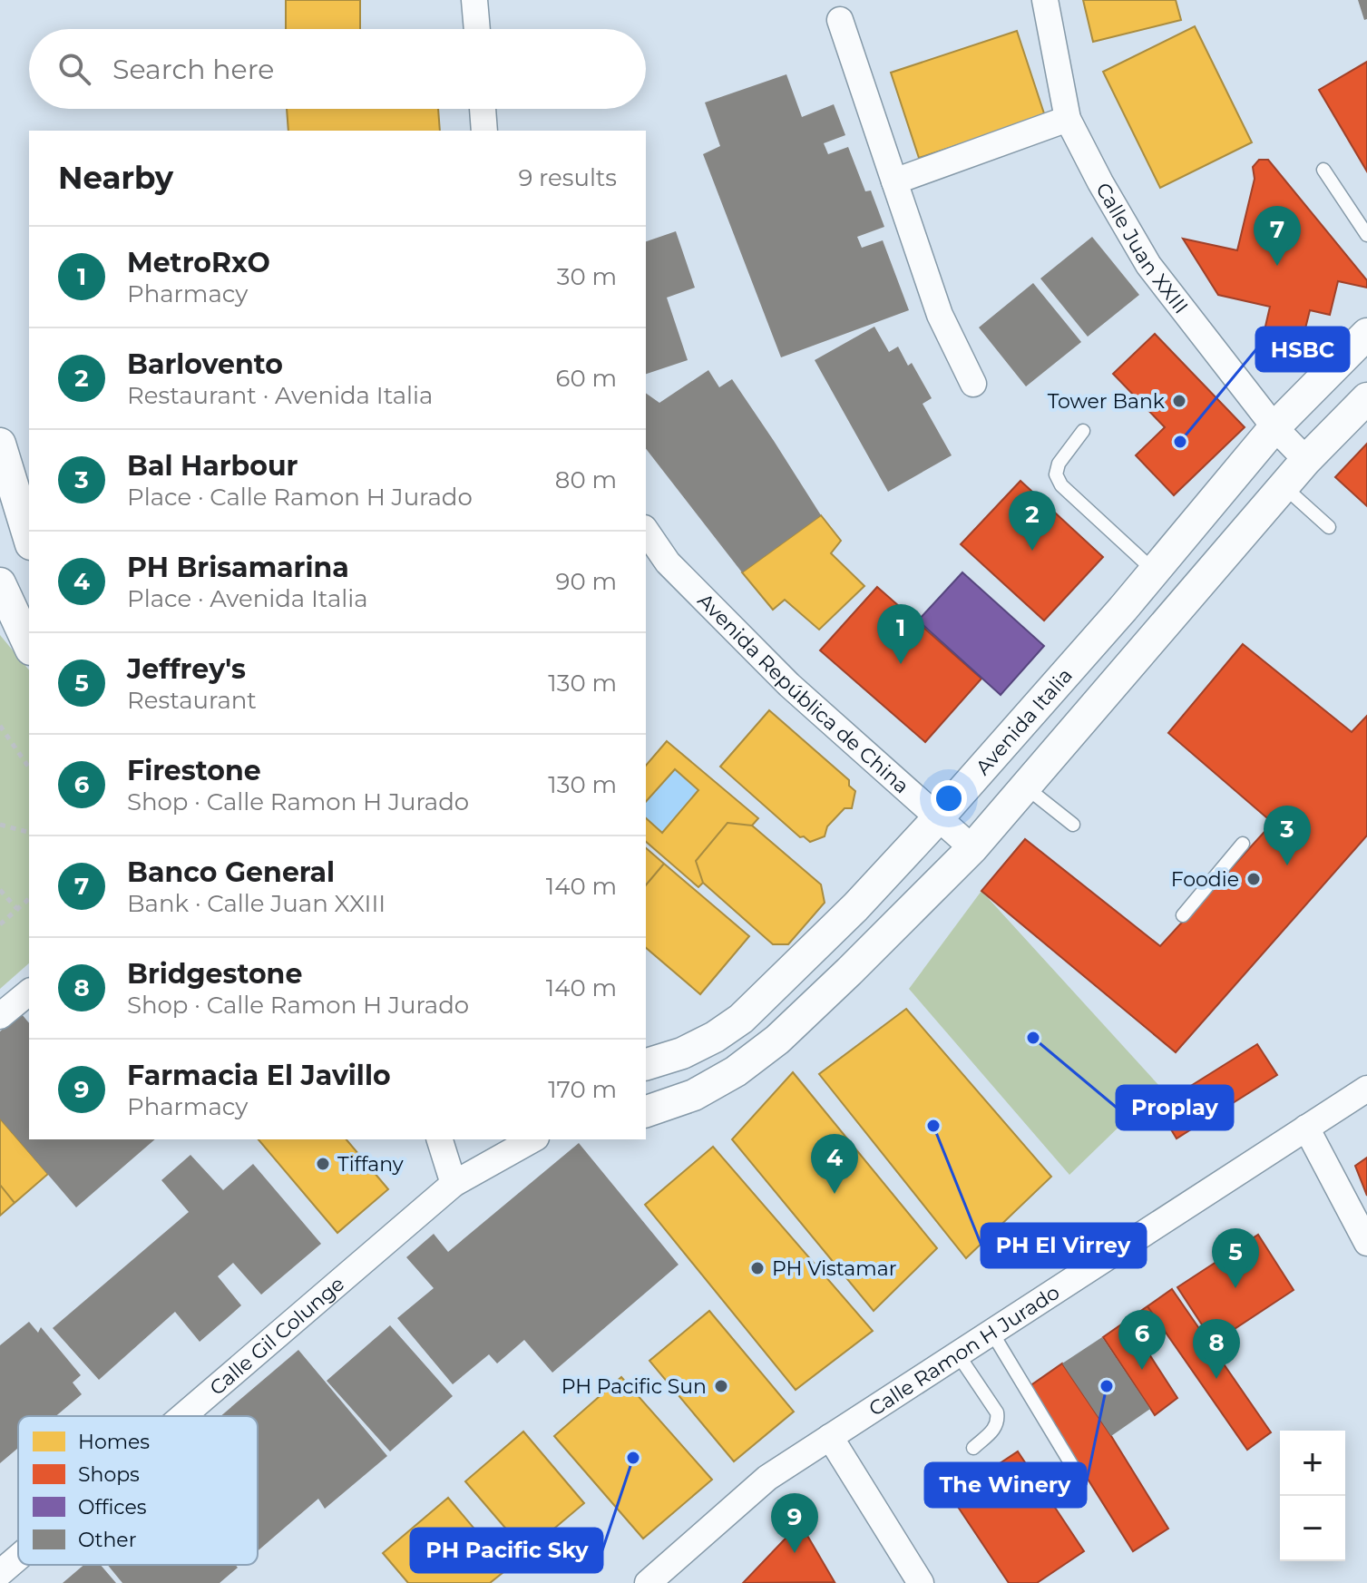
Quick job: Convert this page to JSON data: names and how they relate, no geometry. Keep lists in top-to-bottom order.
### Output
{
  "streets": {
    "street": [
      "Calle Juan XXIII",
      "Avenida República de China",
      "Avenida Italia",
      "Calle Gil Colunge",
      "Calle Ramon H Jurado"
    ]
  },
  "crossings": [
    ["Calle Juan XXIII", "Avenida Italia"],
    ["Avenida República de China", "Avenida Italia"]
  ],
  "places": [
    "Tower Bank",
    "HSBC",
    "Foodie",
    "Proplay",
    "PH El Virrey",
    "Tiffany",
    "PH Vistamar",
    "PH Pacific Sun",
    "The Winery",
    "PH Pacific Sky"
  ],
  "legend": [
    "Homes",
    "Shops",
    "Offices",
    "Other"
  ],
  "page": {
    "search": "Search here",
    "heading": ["Nearby", "9 results"],
    "pins": [
      "7",
      "2",
      "1",
      "3",
      "4",
      "5",
      "6",
      "8",
      "9"
    ],
    "list": [
      {
        "mark": "1",
        "name": "MetroRxO",
        "note": "Pharmacy",
        "value": "30 m"
      },
      {
        "mark": "2",
        "name": "Barlovento",
        "note": "Restaurant · Avenida Italia",
        "value": "60 m"
      },
      {
        "mark": "3",
        "name": "Bal Harbour",
        "note": "Place · Calle Ramon H Jurado",
        "value": "80 m"
      },
      {
        "mark": "4",
        "name": "PH Brisamarina",
        "note": "Place · Avenida Italia",
        "value": "90 m"
      },
      {
        "mark": "5",
        "name": "Jeffrey's",
        "note": "Restaurant",
        "value": "130 m"
      },
      {
        "mark": "6",
        "name": "Firestone",
        "note": "Shop · Calle Ramon H Jurado",
        "value": "130 m"
      },
      {
        "mark": "7",
        "name": "Banco General",
        "note": "Bank · Calle Juan XXIII",
        "value": "140 m"
      },
      {
        "mark": "8",
        "name": "Bridgestone",
        "note": "Shop · Calle Ramon H Jurado",
        "value": "140 m"
      },
      {
        "mark": "9",
        "name": "Farmacia El Javillo",
        "note": "Pharmacy",
        "value": "170 m"
      }
    ],
    "map_buttons": ["+", "−"]
  }
}
